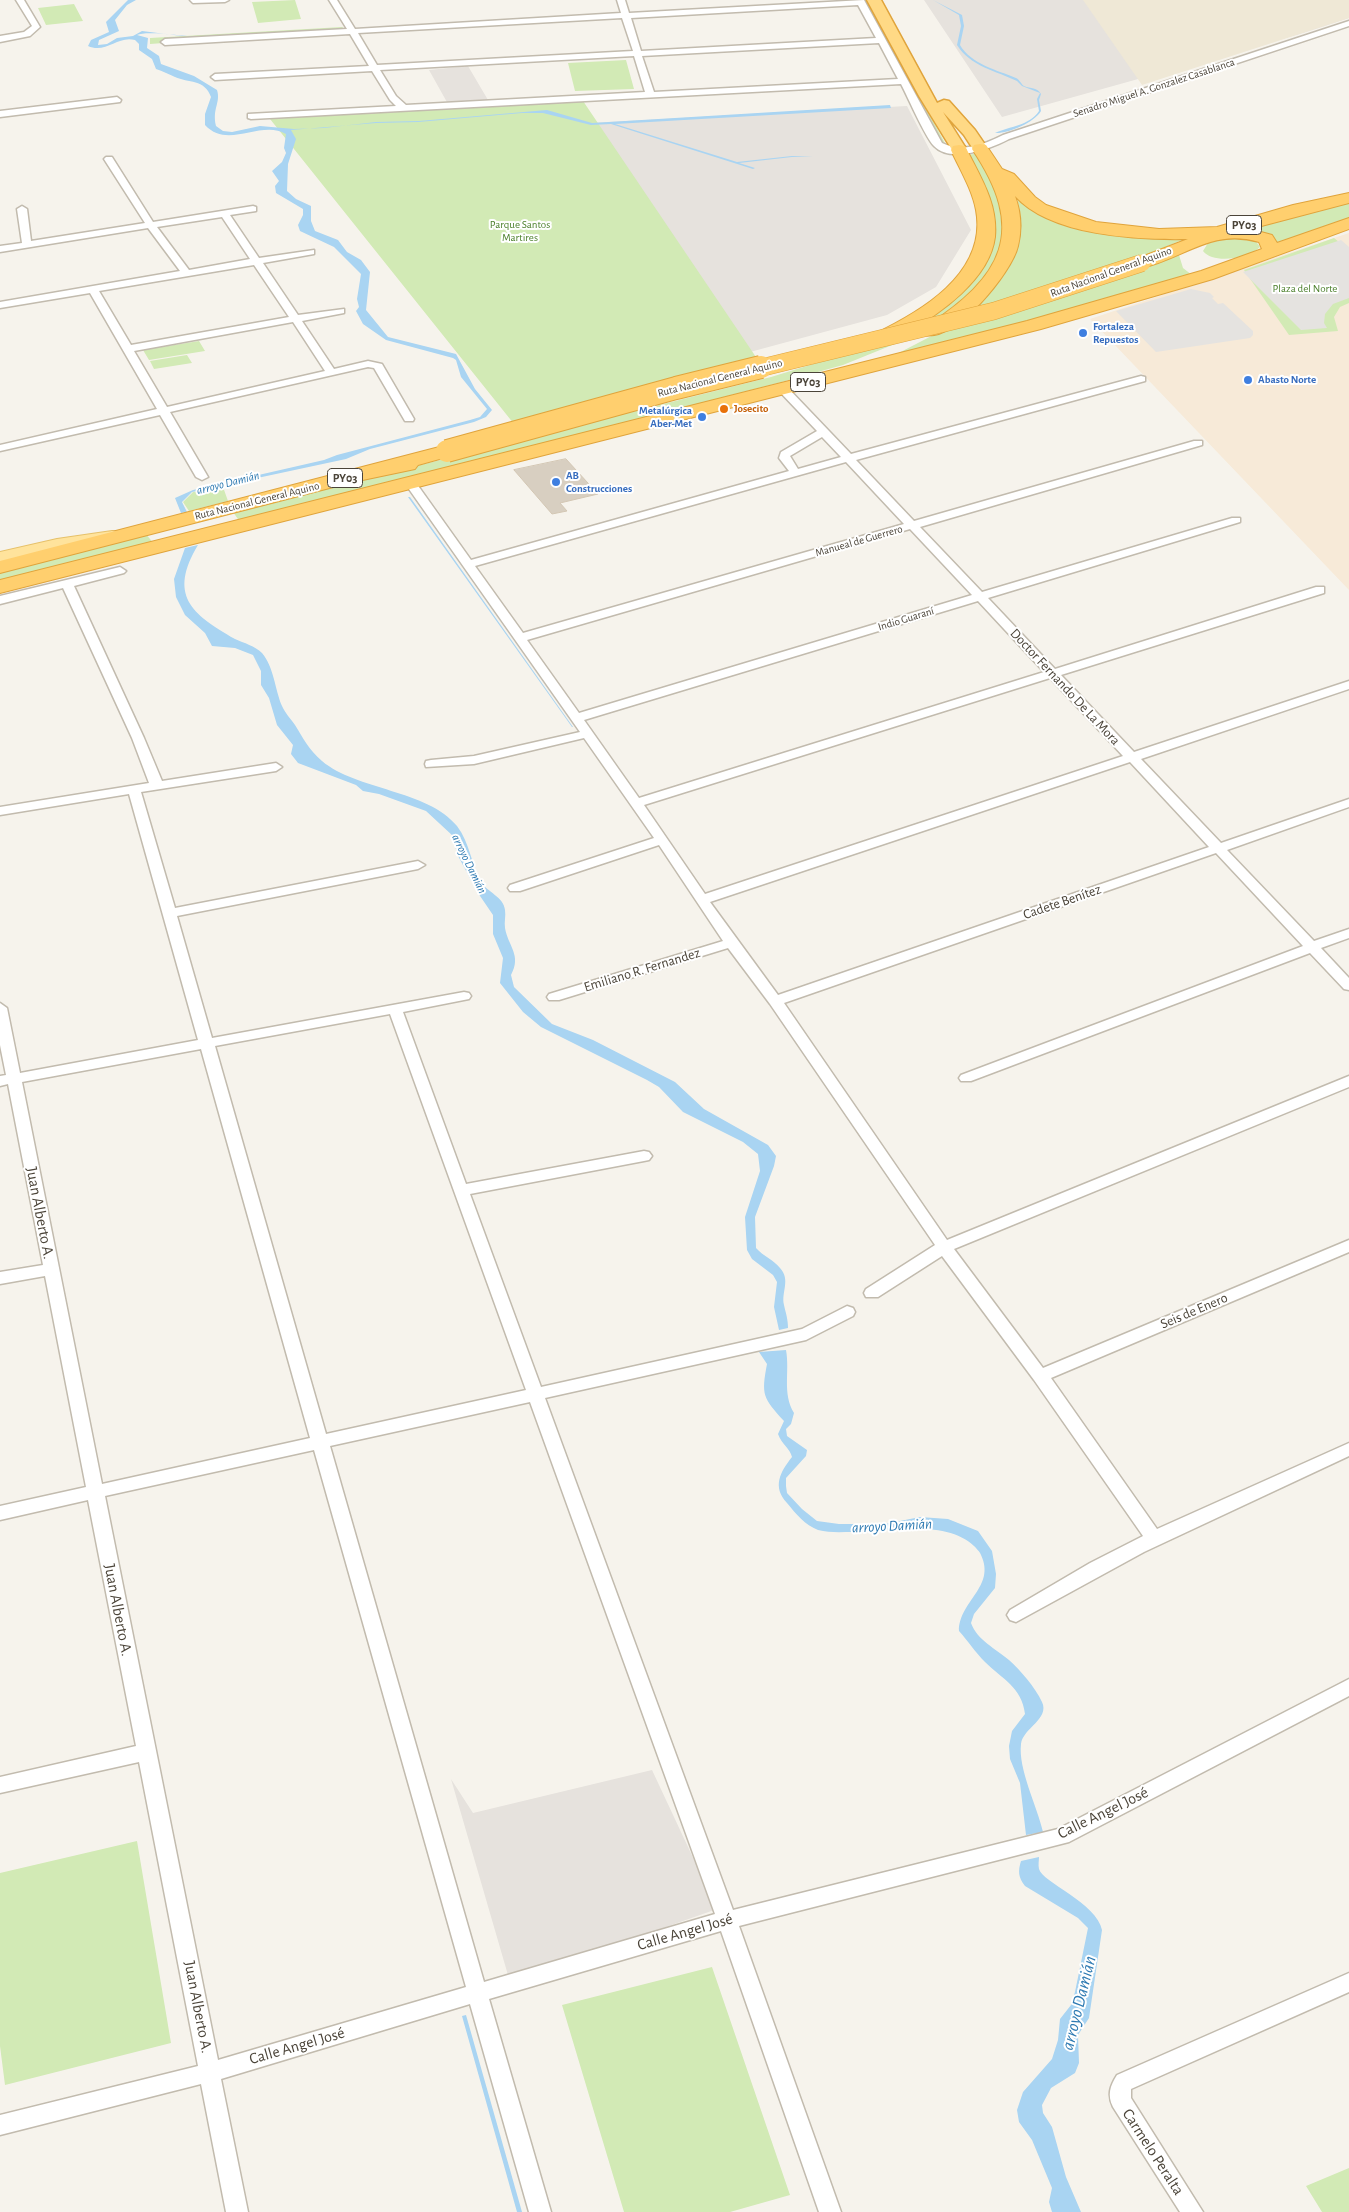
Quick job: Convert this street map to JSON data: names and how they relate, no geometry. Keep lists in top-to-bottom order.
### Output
{
  "streets": {
    "highway": ["PY03", "Ruta Nacional General Aquino"],
    "street": [
      "Senadro Miguel A. Gonzalez Casablanca",
      "Manueal de Guerrero",
      "Indio Guaraní",
      "Doctor Fernando De La Mora",
      "Cadete Benítez",
      "Emiliano R. Fernandez",
      "Juan Alberto A.",
      "Seis de Enero",
      "Calle Angel José",
      "Carmelo Peralta"
    ]
  },
  "crossings": [
    ["Senadro Miguel A. Gonzalez Casablanca", "PY03"],
    ["PY03", "Ruta Nacional General Aquino"],
    ["PY03", "Doctor Fernando De La Mora"],
    ["Ruta Nacional General Aquino", "Doctor Fernando De La Mora"],
    ["Manueal de Guerrero", "Doctor Fernando De La Mora"],
    ["Indio Guaraní", "Doctor Fernando De La Mora"],
    ["Doctor Fernando De La Mora", "Cadete Benítez"],
    ["Juan Alberto A.", "Calle Angel José"]
  ],
  "water": ["arroyo Damián"],
  "parks": ["Parque Santos Martires", "Plaza del Norte"],
  "places": [
    "Fortaleza Repuestos",
    "Abasto Norte",
    "Josecito",
    "Metalúrgica Aber-Met",
    "AB Construcciones"
  ]
}
